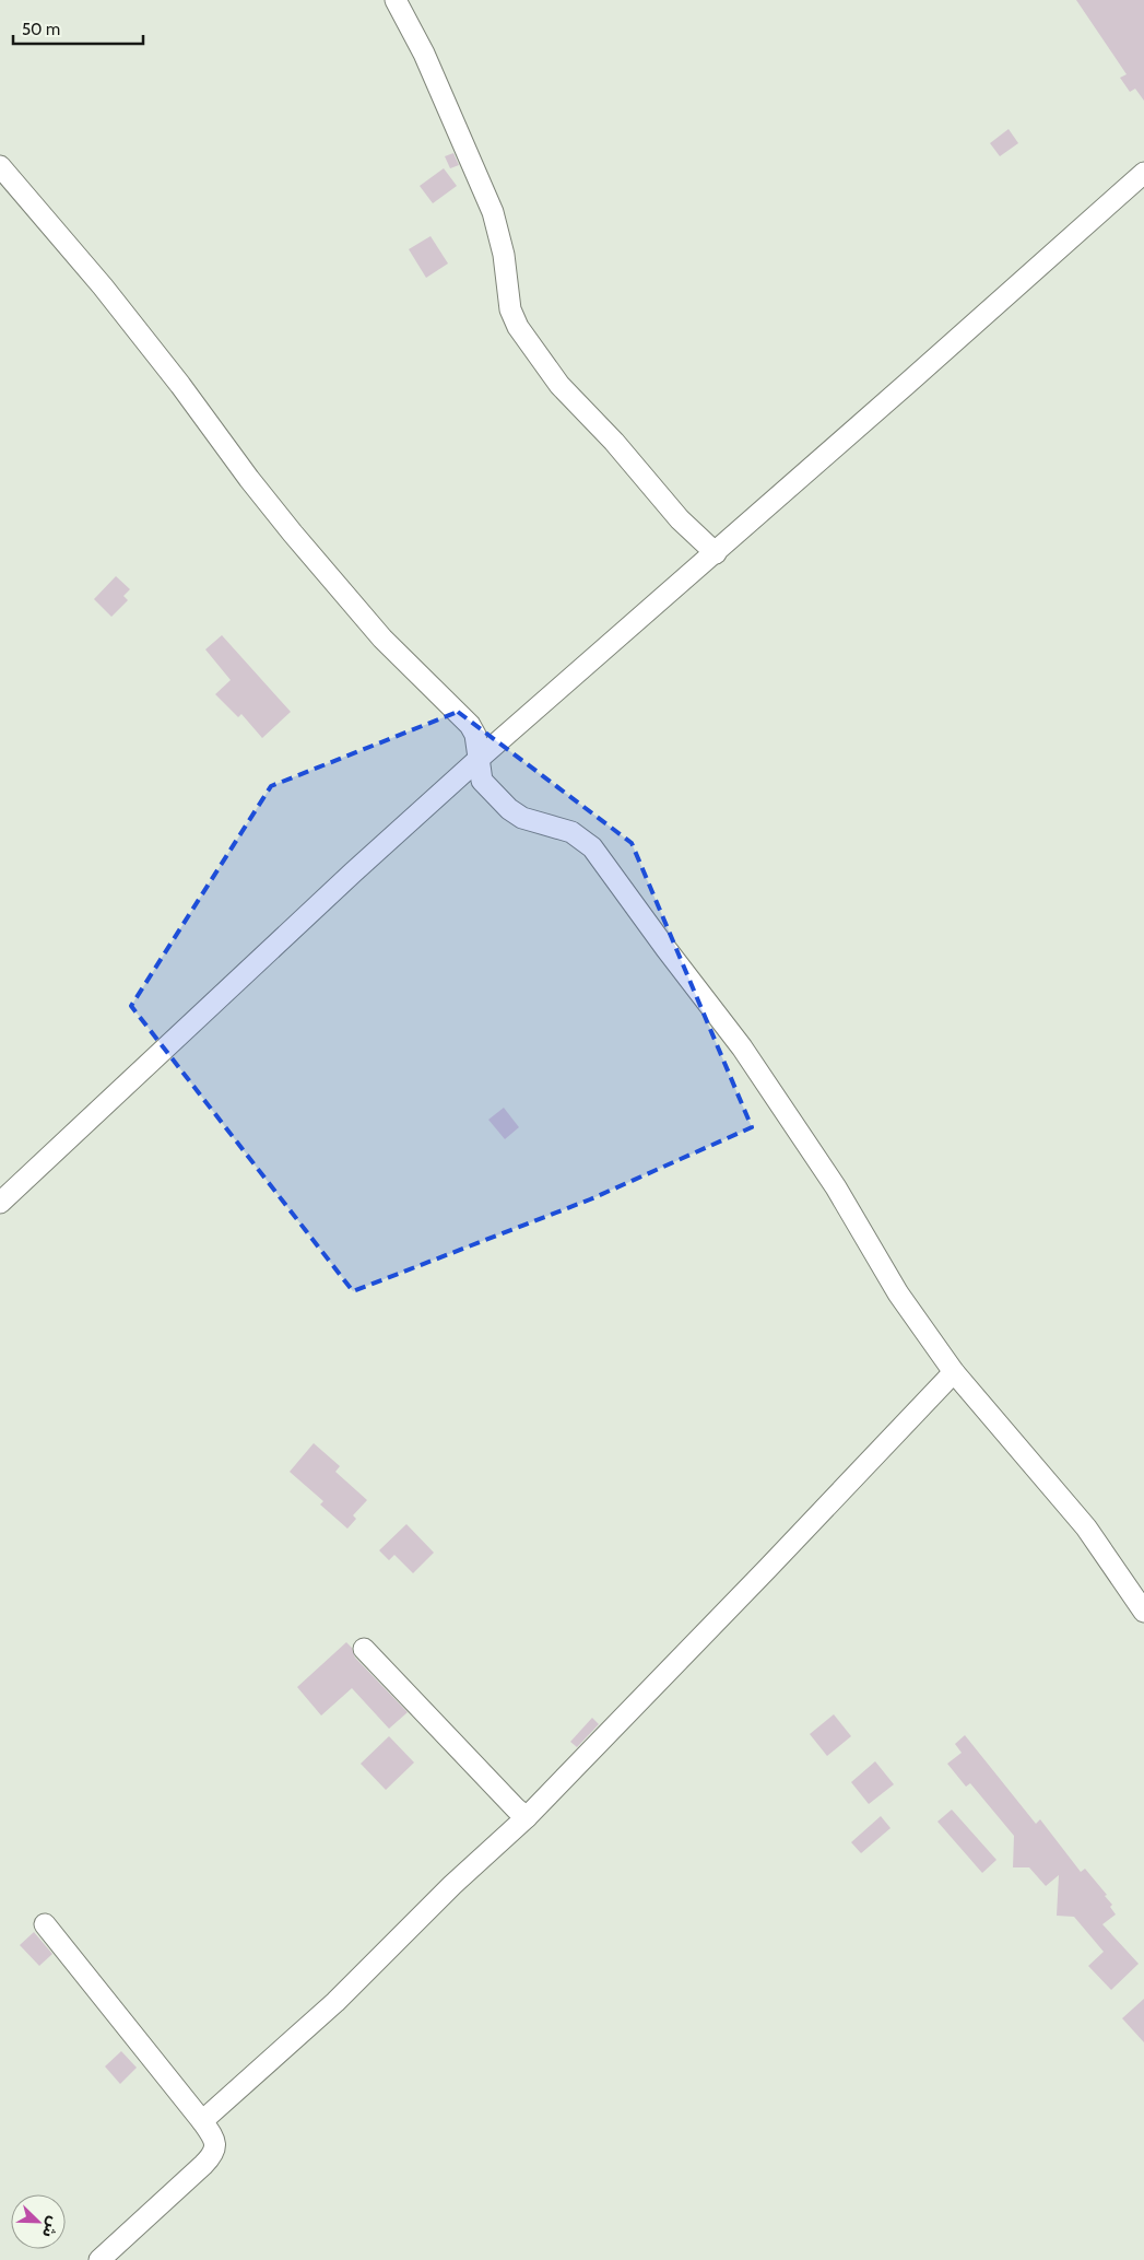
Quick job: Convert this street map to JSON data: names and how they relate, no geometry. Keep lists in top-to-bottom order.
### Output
{
  "scale_bar": "50 m",
  "north": "bottom right"
}
